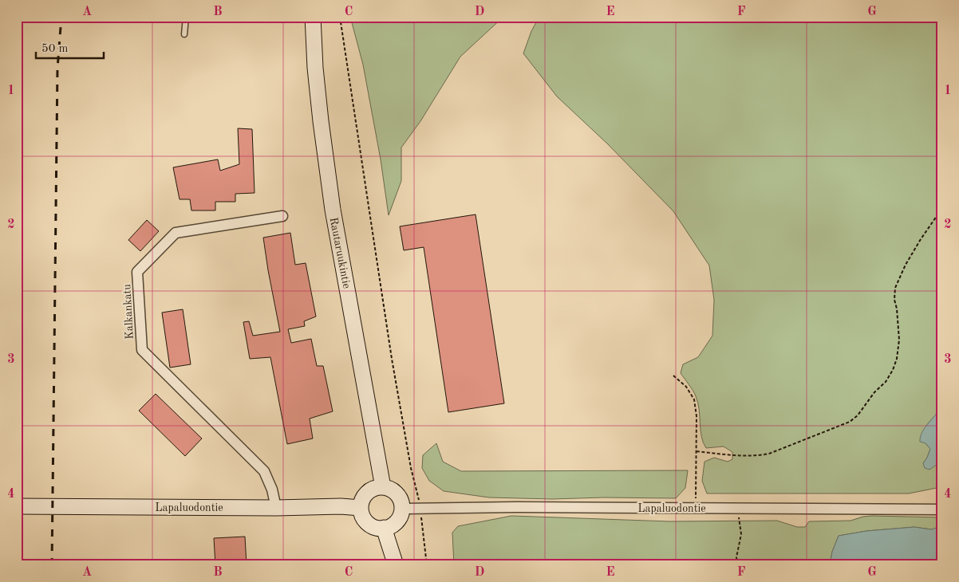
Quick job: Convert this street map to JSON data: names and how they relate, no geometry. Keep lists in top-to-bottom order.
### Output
{
  "streets": {
    "main road": ["Rautaruukintie", "Lapaluodontie"],
    "street": ["Kalkankatu"]
  },
  "crossings": [
    ["Rautaruukintie", "Lapaluodontie"],
    ["Kalkankatu", "Lapaluodontie"]
  ],
  "scale_bar": "50 m",
  "grid": {
    "columns": [
      "A",
      "B",
      "C",
      "D",
      "E",
      "F",
      "G"
    ],
    "rows": [
      "1",
      "2",
      "3",
      "4"
    ]
  }
}
